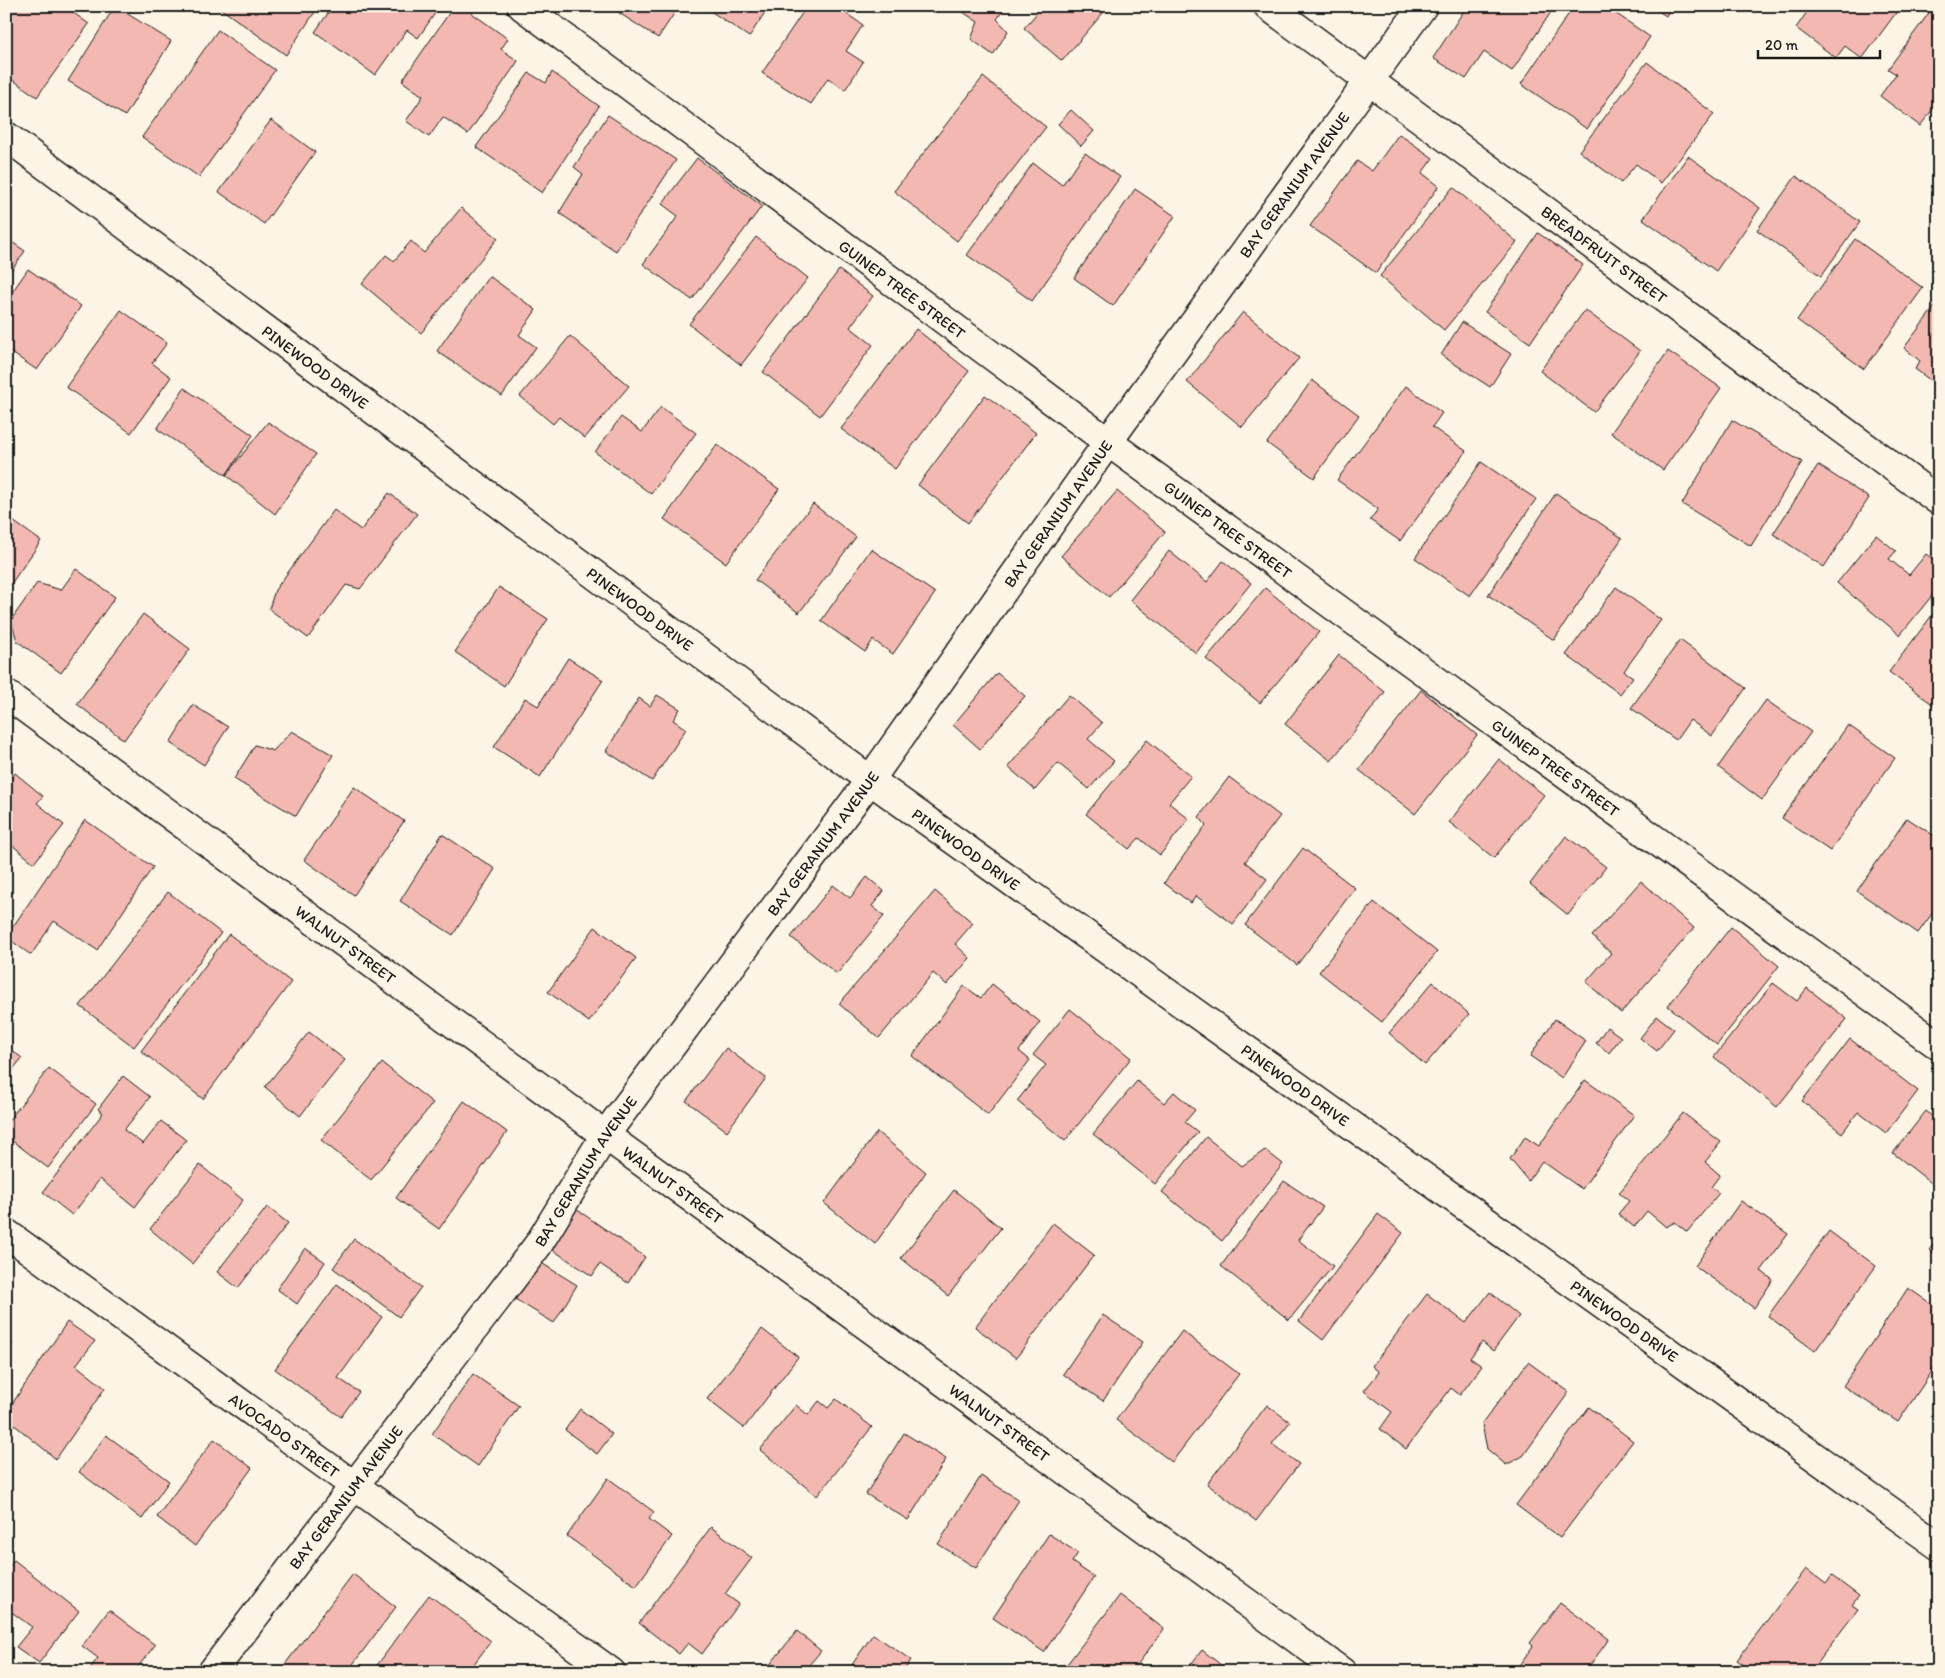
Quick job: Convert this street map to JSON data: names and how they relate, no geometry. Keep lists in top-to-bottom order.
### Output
{
  "streets": {
    "street": [
      "BAY GERANIUM AVENUE",
      "BREADFRUIT STREET",
      "GUINEP TREE STREET",
      "PINEWOOD DRIVE",
      "WALNUT STREET",
      "AVOCADO STREET"
    ]
  },
  "crossings": [
    ["BAY GERANIUM AVENUE", "BREADFRUIT STREET"],
    ["BAY GERANIUM AVENUE", "GUINEP TREE STREET"],
    ["BAY GERANIUM AVENUE", "PINEWOOD DRIVE"],
    ["BAY GERANIUM AVENUE", "WALNUT STREET"],
    ["BAY GERANIUM AVENUE", "AVOCADO STREET"]
  ],
  "scale_bar": "20 m"
}
